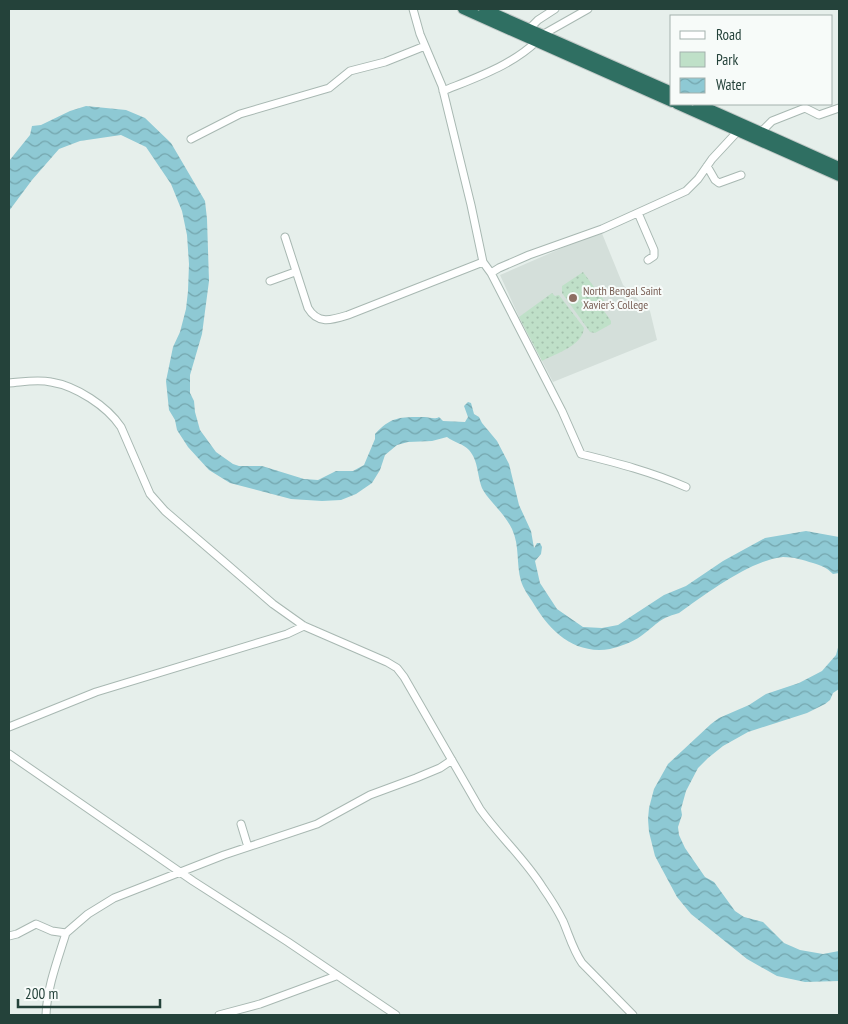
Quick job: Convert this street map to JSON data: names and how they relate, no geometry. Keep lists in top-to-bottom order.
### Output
{
  "places": ["North Bengal Saint Xavier's College"],
  "legend": ["Road", "Park", "Water"],
  "scale_bar": "200 m"
}
